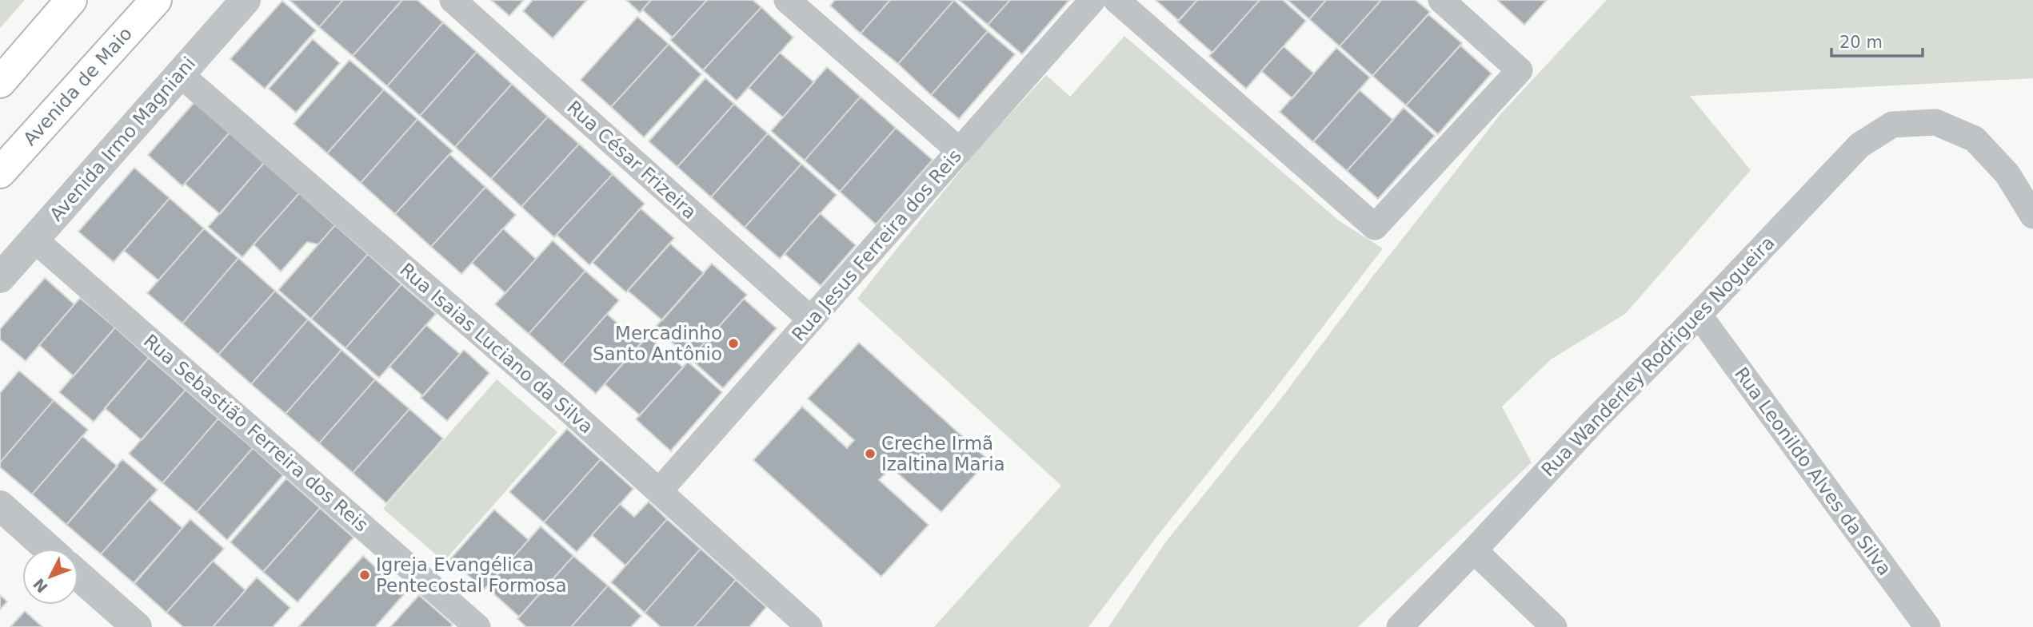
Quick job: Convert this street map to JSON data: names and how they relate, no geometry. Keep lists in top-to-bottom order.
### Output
{
  "streets": {
    "main road": ["Avenida de Maio"],
    "street": [
      "Avenida Irmo Magniani",
      "Rua César Frizeira",
      "Rua Jesus Ferreira dos Reis",
      "Rua Isaias Luciano da Silva",
      "Rua Wanderley Rodrigues Nogueira",
      "Rua Sebastião Ferreira dos Reis",
      "Rua Leonildo Alves da Silva"
    ]
  },
  "crossings": [
    ["Avenida Irmo Magniani", "Rua Isaias Luciano da Silva"],
    ["Avenida Irmo Magniani", "Rua Sebastião Ferreira dos Reis"],
    ["Rua César Frizeira", "Rua Jesus Ferreira dos Reis"],
    ["Rua Jesus Ferreira dos Reis", "Rua Isaias Luciano da Silva"],
    ["Rua Wanderley Rodrigues Nogueira", "Rua Leonildo Alves da Silva"]
  ],
  "places": ["Mercadinho Santo Antônio", "Creche Irmã Izaltina Maria", "Igreja Evangélica Pentecostal Formosa"],
  "scale_bar": "20 m",
  "north": "bottom left"
}
